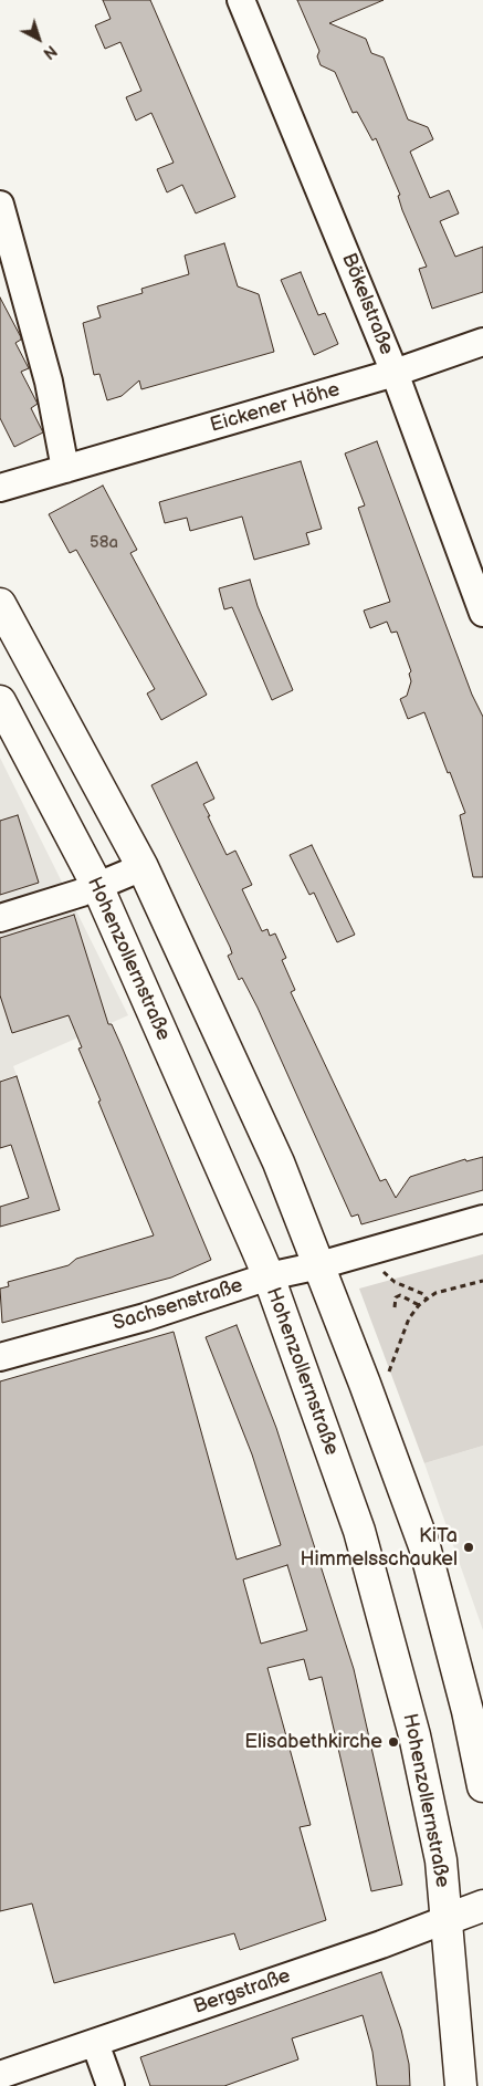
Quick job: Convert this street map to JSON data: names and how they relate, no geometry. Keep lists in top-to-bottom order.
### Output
{
  "streets": {
    "main road": ["Hohenzollernstraße", "Bergstraße"],
    "street": ["Bökelstraße", "Eickener Höhe", "Sachsenstraße"]
  },
  "crossings": [
    ["Bökelstraße", "Eickener Höhe"],
    ["Hohenzollernstraße", "Sachsenstraße"],
    ["Hohenzollernstraße", "Bergstraße"]
  ],
  "places": ["KiTa Himmelsschaukel", "Elisabethkirche"],
  "house_numbers": ["58a"],
  "north": "bottom right"
}
